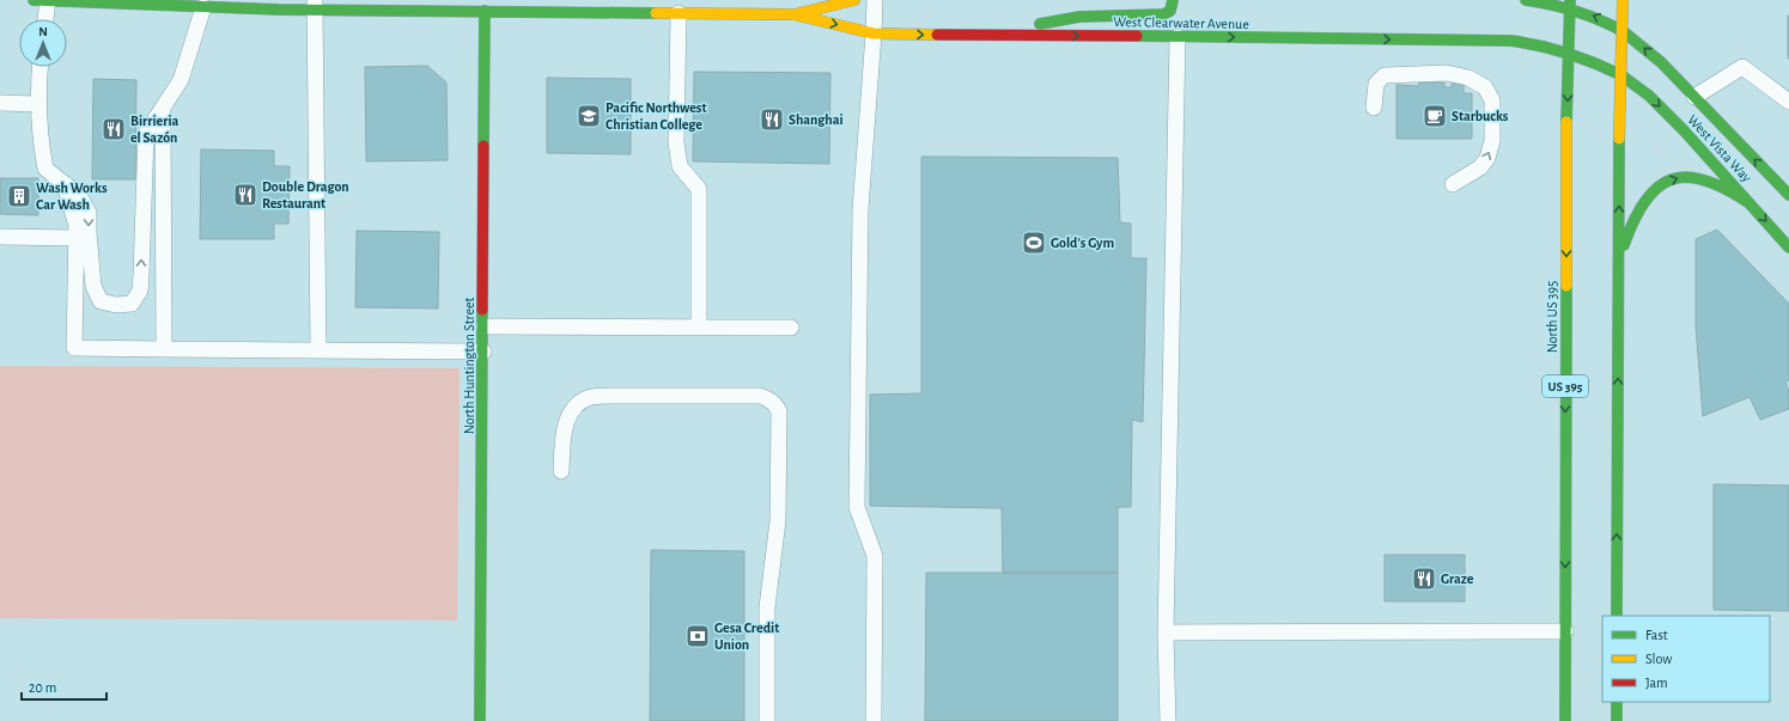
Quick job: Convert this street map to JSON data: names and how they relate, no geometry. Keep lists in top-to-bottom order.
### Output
{
  "streets": {
    "main road": [
      "West Clearwater Avenue",
      "West Vista Way",
      "North US 395",
      "North Huntington Street",
      "US 395"
    ]
  },
  "crossings": [
    ["West Clearwater Avenue", "West Vista Way"],
    ["West Clearwater Avenue", "North US 395"],
    ["West Clearwater Avenue", "North Huntington Street"],
    ["West Vista Way", "North US 395"]
  ],
  "places": {
    "school or university": ["Pacific Northwest Christian College"],
    "cafe": ["Starbucks"],
    "restaurant": [
      "Shanghai",
      "Birrieria el Sazón",
      "Double Dragon Restaurant",
      "Graze"
    ],
    "building": ["Wash Works Car Wash"],
    "sports": ["Gold's Gym"],
    "bank": ["Gesa Credit Union"]
  },
  "legend": ["Fast", "Slow", "Jam"],
  "scale_bar": "20 m",
  "north": "top"
}
